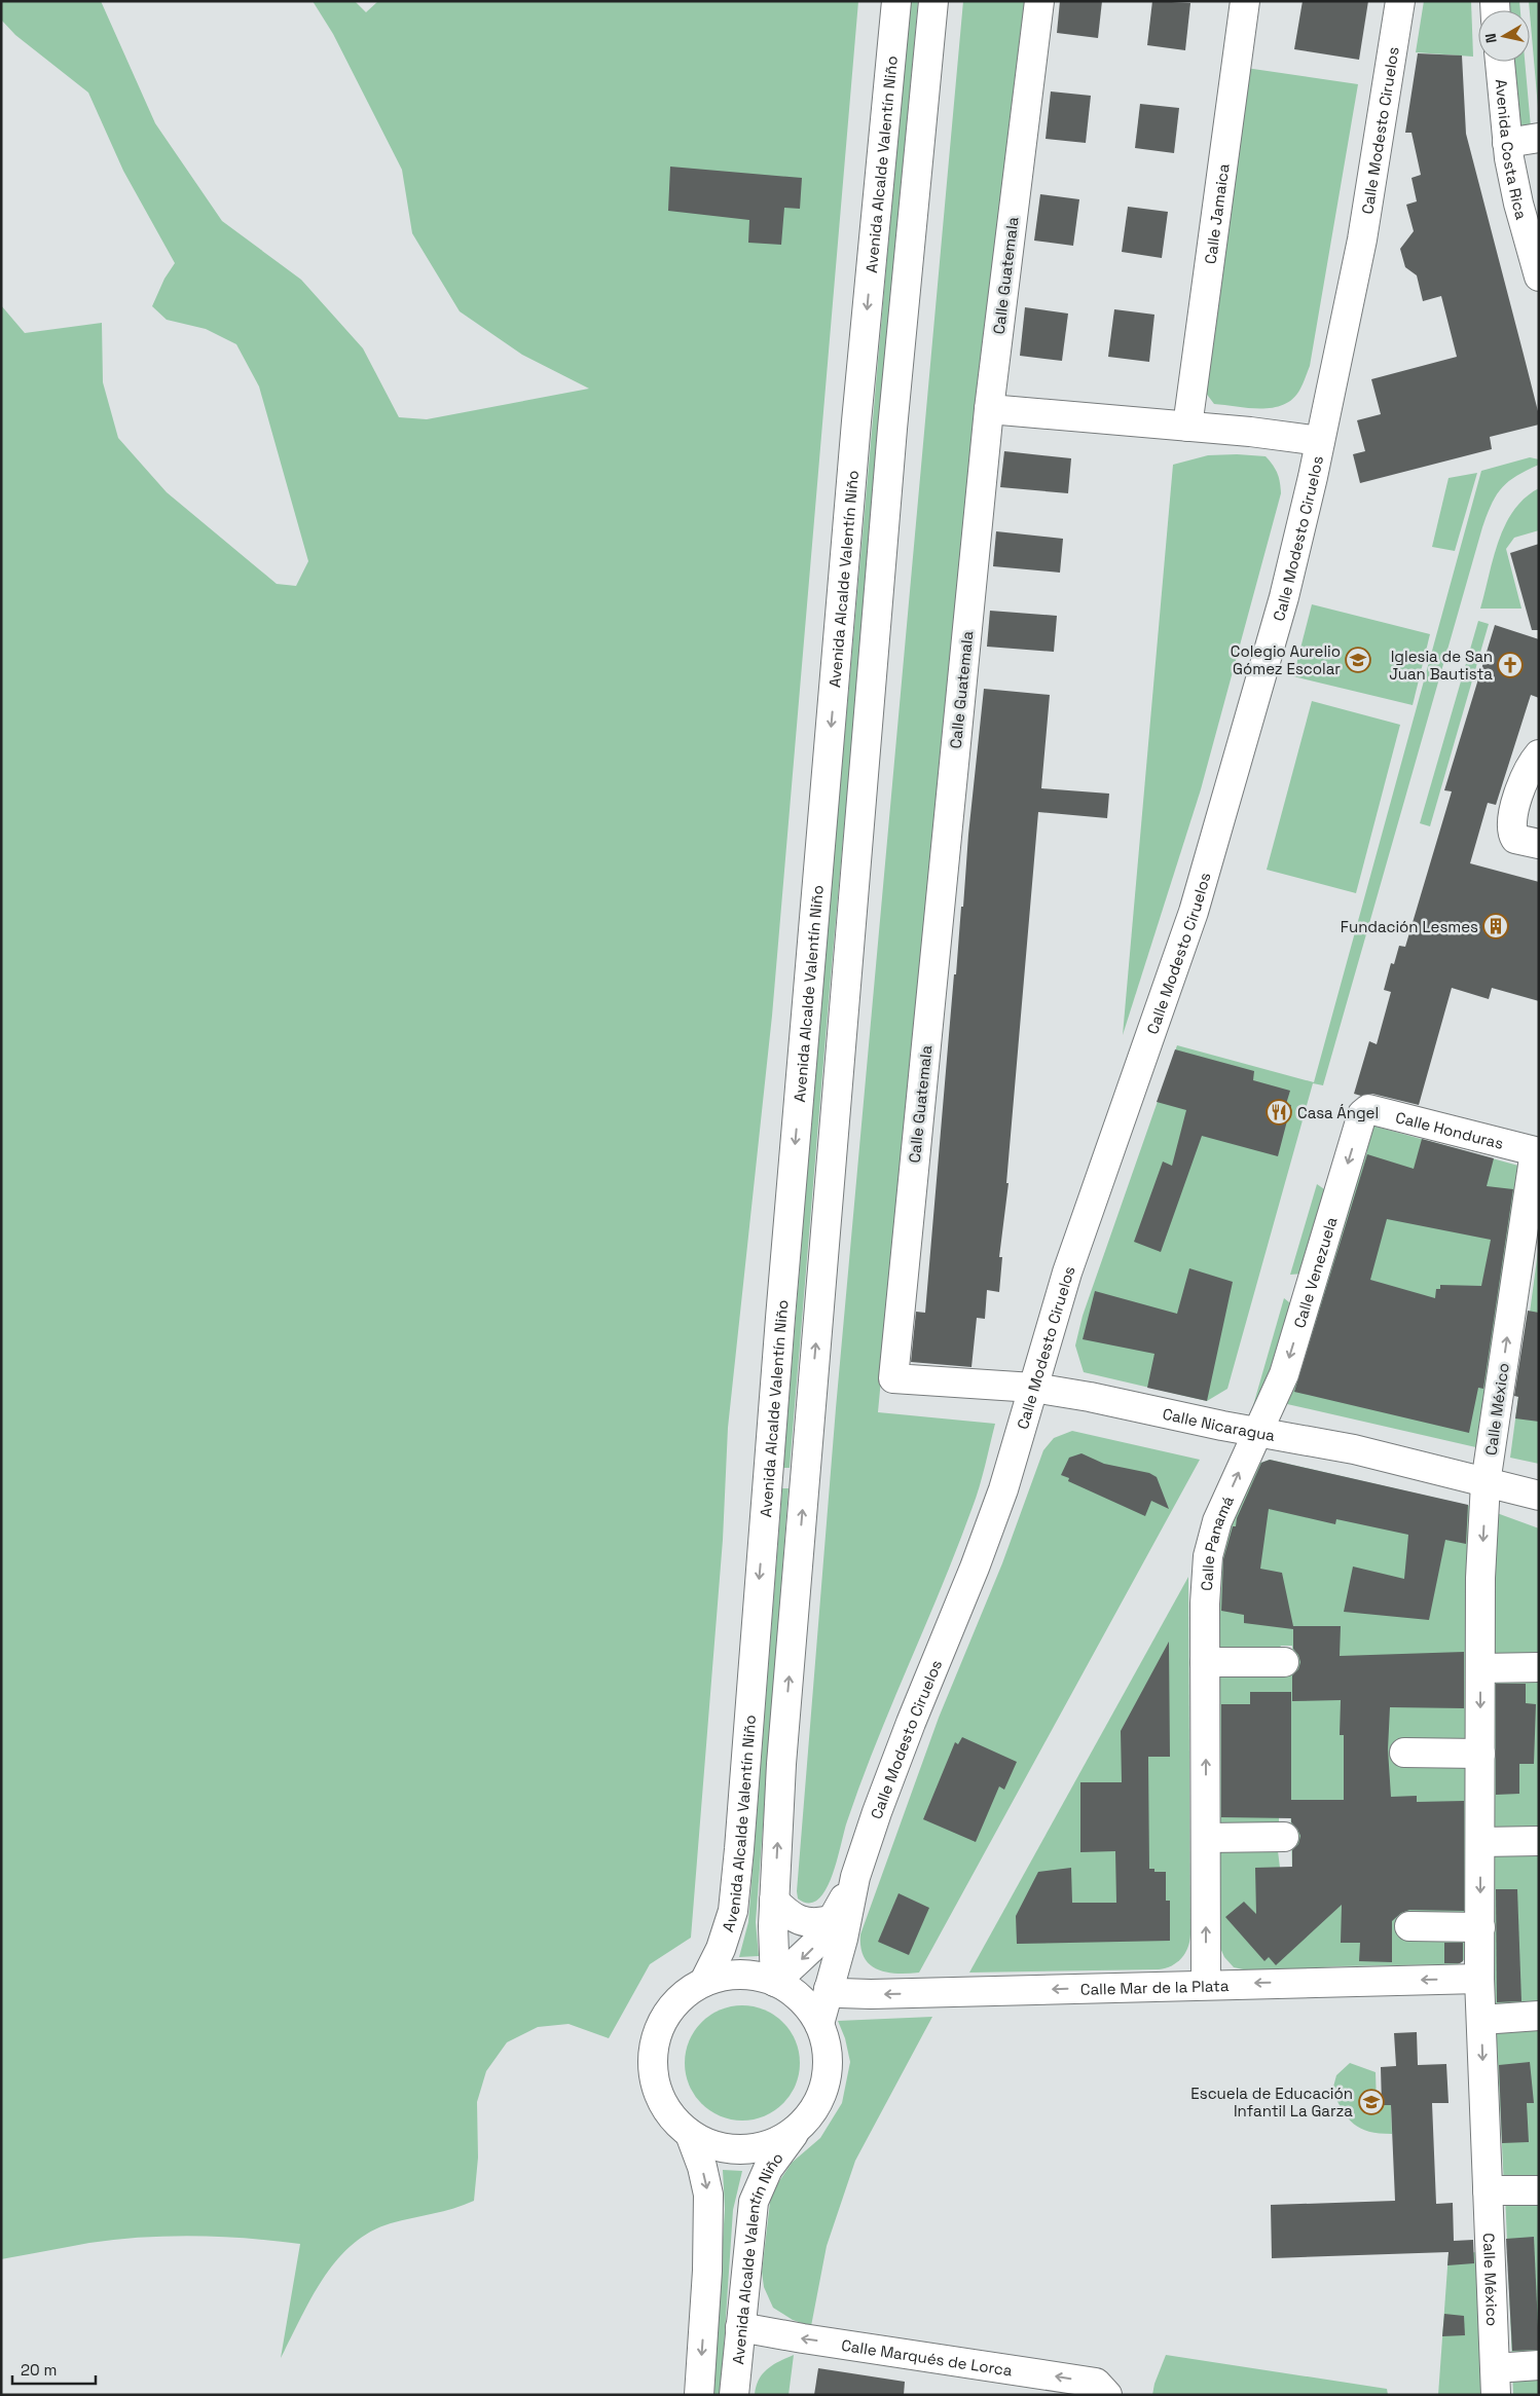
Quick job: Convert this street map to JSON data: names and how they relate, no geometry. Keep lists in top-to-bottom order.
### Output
{
  "streets": {
    "street": [
      "Calle Modesto Ciruelos",
      "Avenida Costa Rica",
      "Avenida Alcalde Valentín Niño",
      "Calle Jamaica",
      "Calle Guatemala",
      "Calle Honduras",
      "Calle Venezuela",
      "Calle México",
      "Calle Nicaragua",
      "Calle Panamá",
      "Calle Mar de la Plata",
      "Calle Marqués de Lorca"
    ]
  },
  "crossings": [
    ["Calle Modesto Ciruelos", "Avenida Alcalde Valentín Niño"],
    ["Calle Modesto Ciruelos", "Calle Nicaragua"],
    ["Calle Modesto Ciruelos", "Calle Mar de la Plata"],
    ["Avenida Alcalde Valentín Niño", "Calle Marqués de Lorca"],
    ["Calle Guatemala", "Calle Nicaragua"],
    ["Calle Honduras", "Calle Venezuela"],
    ["Calle Honduras", "Calle México"],
    ["Calle Venezuela", "Calle Nicaragua"],
    ["Calle Venezuela", "Calle Panamá"],
    ["Calle México", "Calle Nicaragua"],
    ["Calle México", "Calle Mar de la Plata"],
    ["Calle Nicaragua", "Calle Panamá"],
    ["Calle Panamá", "Calle Mar de la Plata"]
  ],
  "one_way": ["Calle Venezuela", "Calle Panamá", "Calle Marqués de Lorca"],
  "places": {
    "school or university": ["Colegio Aurelio Gómez Escolar", "Escuela de Educación Infantil La Garza"],
    "church": ["Iglesia de San Juan Bautista"],
    "building": ["Fundación Lesmes"],
    "restaurant": ["Casa Ángel"]
  },
  "scale_bar": "20 m",
  "north": "left"
}
